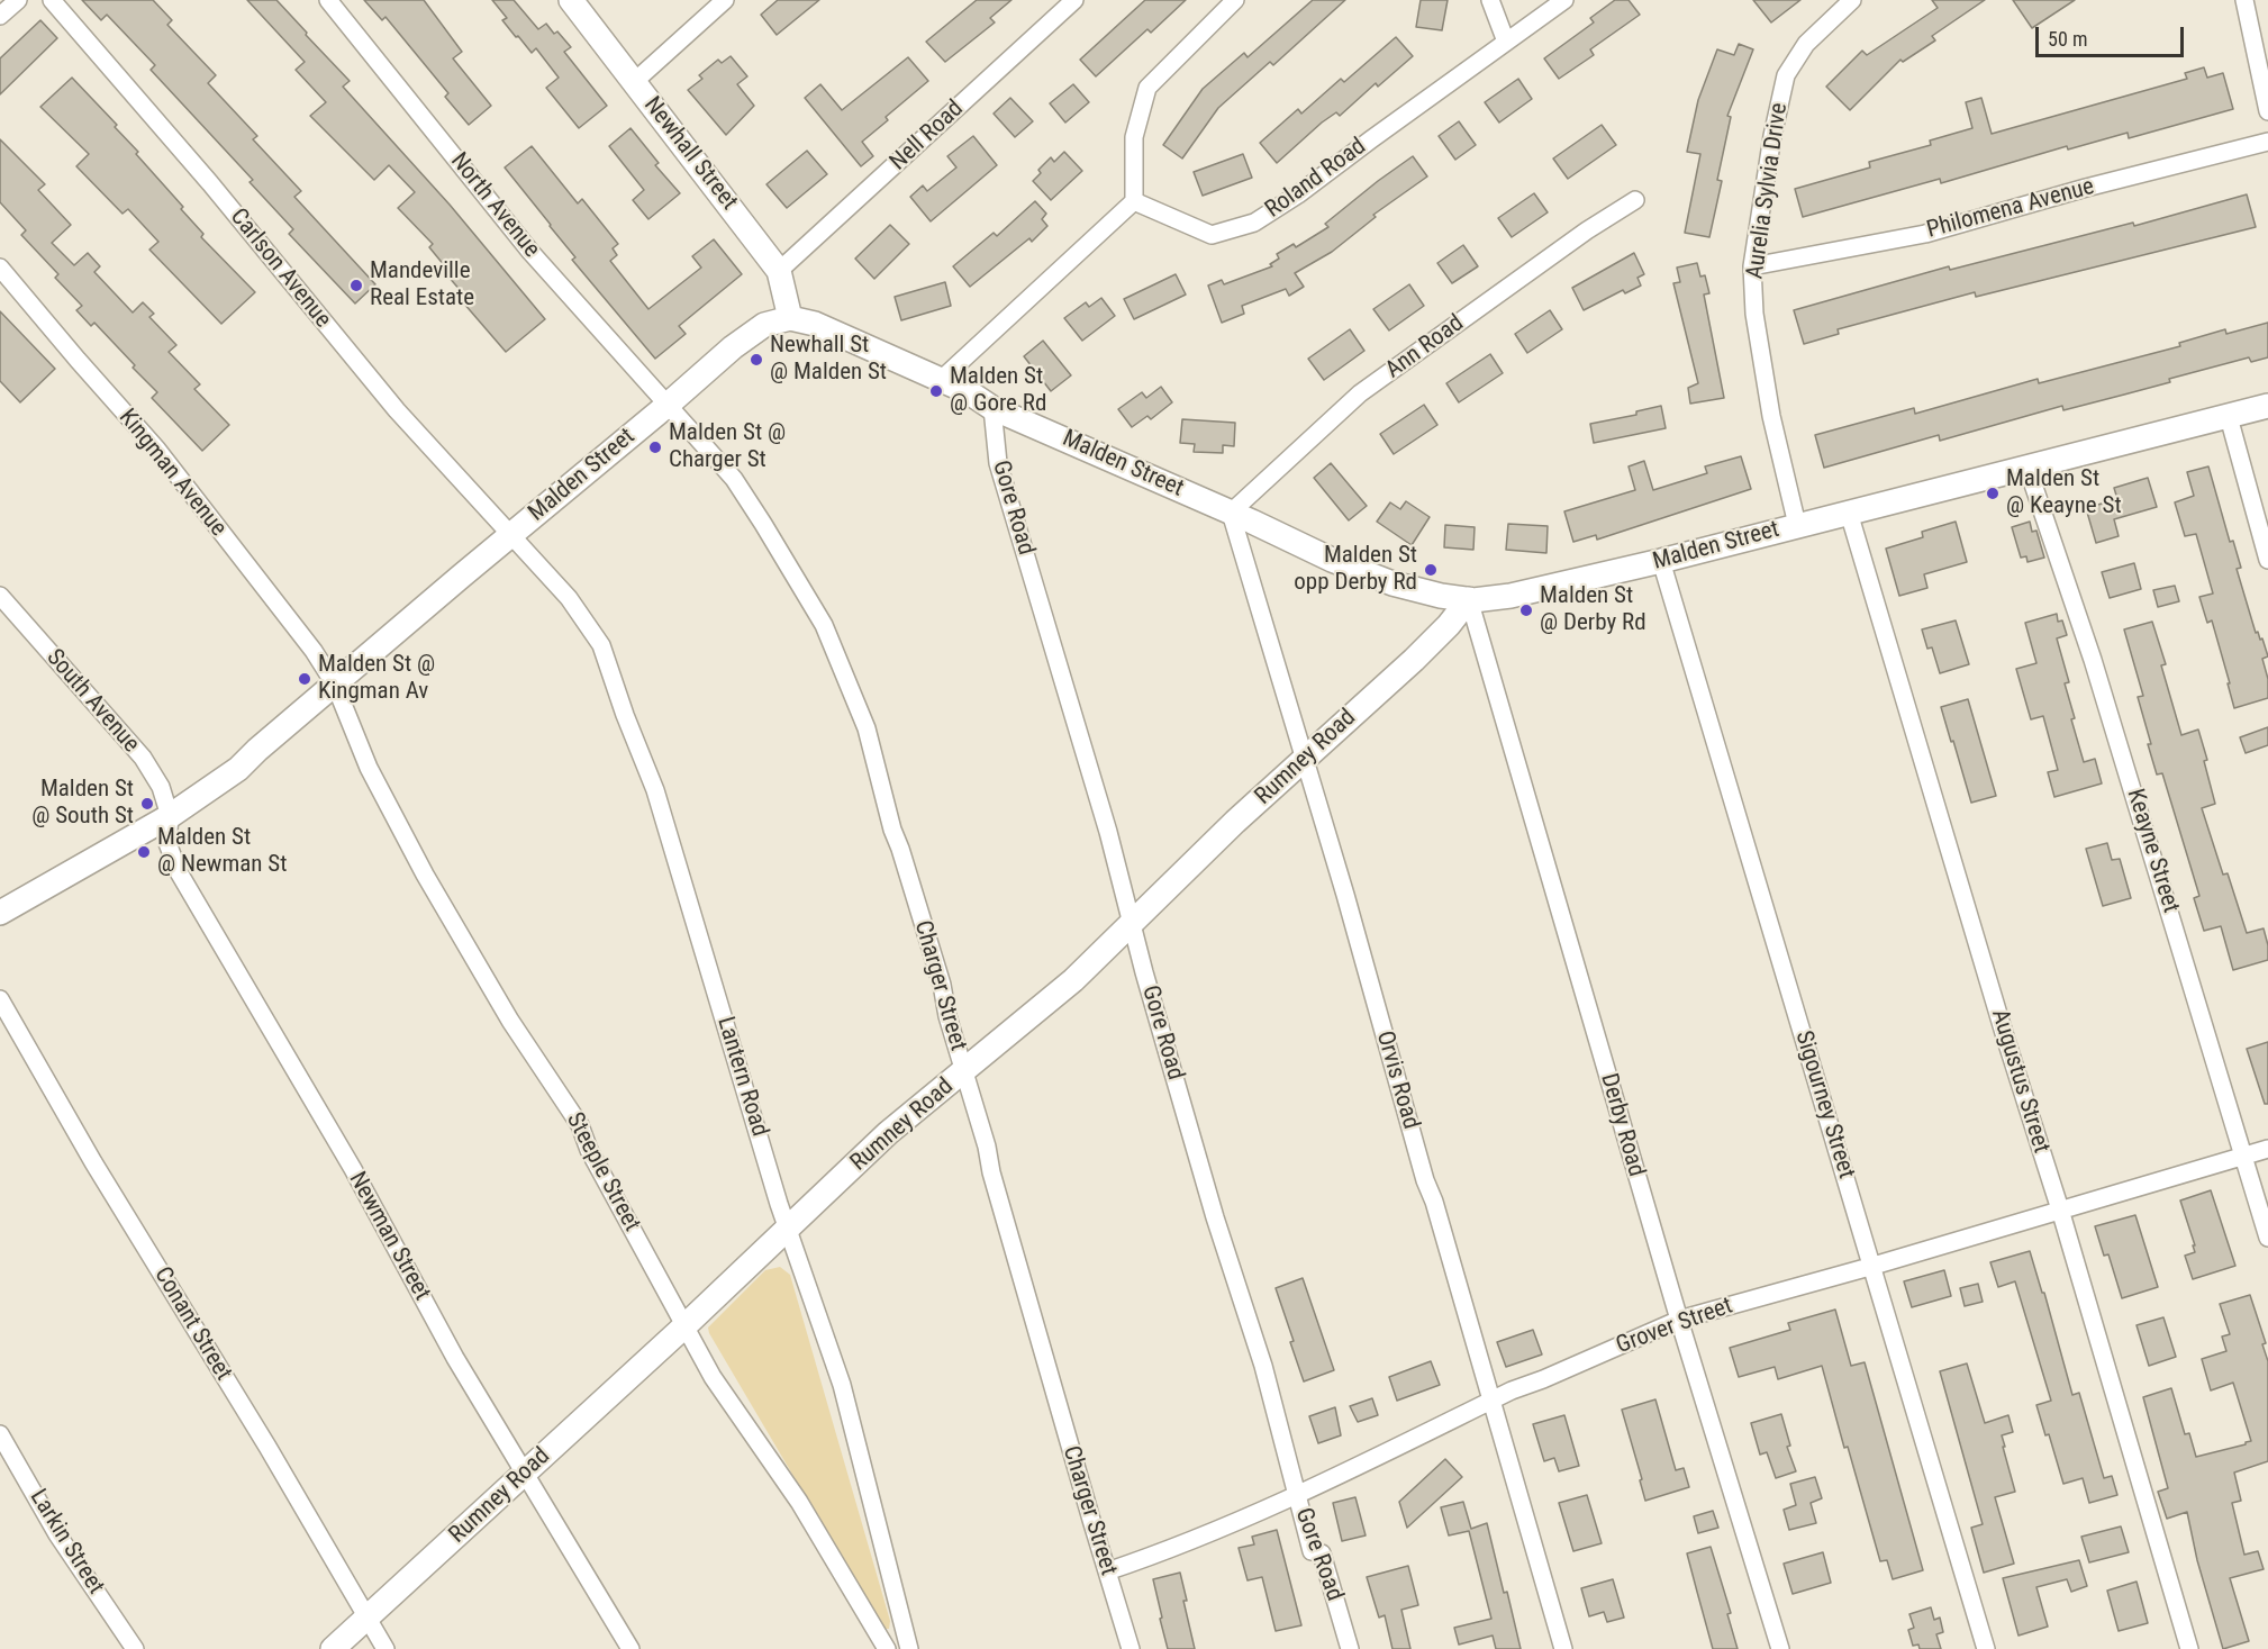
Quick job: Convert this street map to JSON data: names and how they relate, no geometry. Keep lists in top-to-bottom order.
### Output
{
  "streets": {
    "street": [
      "Nell Road",
      "Newhall Street",
      "Roland Road",
      "Aurelia Sylvia Drive",
      "North Avenue",
      "Philomena Avenue",
      "Carlson Avenue",
      "Ann Road",
      "Malden Street",
      "Kingman Avenue",
      "Gore Road",
      "South Avenue",
      "Rumney Road",
      "Keayne Street",
      "Charger Street",
      "Lantern Road",
      "Orvis Road",
      "Augustus Street",
      "Sigourney Street",
      "Derby Road",
      "Steeple Street",
      "Newman Street",
      "Conant Street",
      "Grover Street",
      "Larkin Street"
    ]
  },
  "crossings": [
    ["Nell Road", "Newhall Street"],
    ["Newhall Street", "Malden Street"],
    ["Aurelia Sylvia Drive", "Philomena Avenue"],
    ["Aurelia Sylvia Drive", "Malden Street"],
    ["North Avenue", "Malden Street"],
    ["North Avenue", "Charger Street"],
    ["Carlson Avenue", "Malden Street"],
    ["Carlson Avenue", "Lantern Road"],
    ["Ann Road", "Malden Street"],
    ["Ann Road", "Orvis Road"],
    ["Malden Street", "Kingman Avenue"],
    ["Malden Street", "Gore Road"],
    ["Malden Street", "South Avenue"],
    ["Malden Street", "Rumney Road"],
    ["Malden Street", "Keayne Street"],
    ["Malden Street", "Charger Street"],
    ["Malden Street", "Lantern Road"],
    ["Malden Street", "Orvis Road"],
    ["Malden Street", "Augustus Street"],
    ["Malden Street", "Sigourney Street"],
    ["Malden Street", "Derby Road"],
    ["Malden Street", "Steeple Street"],
    ["Malden Street", "Newman Street"],
    ["Kingman Avenue", "Steeple Street"],
    ["Gore Road", "Rumney Road"],
    ["Gore Road", "Grover Street"],
    ["South Avenue", "Newman Street"],
    ["Rumney Road", "Charger Street"],
    ["Rumney Road", "Lantern Road"],
    ["Rumney Road", "Orvis Road"],
    ["Rumney Road", "Derby Road"],
    ["Rumney Road", "Steeple Street"],
    ["Rumney Road", "Newman Street"],
    ["Rumney Road", "Conant Street"],
    ["Keayne Street", "Grover Street"],
    ["Charger Street", "Grover Street"],
    ["Orvis Road", "Grover Street"],
    ["Augustus Street", "Grover Street"],
    ["Sigourney Street", "Grover Street"],
    ["Derby Road", "Grover Street"]
  ],
  "places": [
    "Mandeville Real Estate",
    "Newhall St @ Malden St",
    "Malden St @ Gore Rd",
    "Malden St @ Charger St",
    "Malden St @ Keayne St",
    "Malden St opp Derby Rd",
    "Malden St @ Derby Rd",
    "Malden St @ Kingman Av",
    "Malden St @ South St",
    "Malden St @ Newman St"
  ],
  "scale_bar": "50 m"
}
